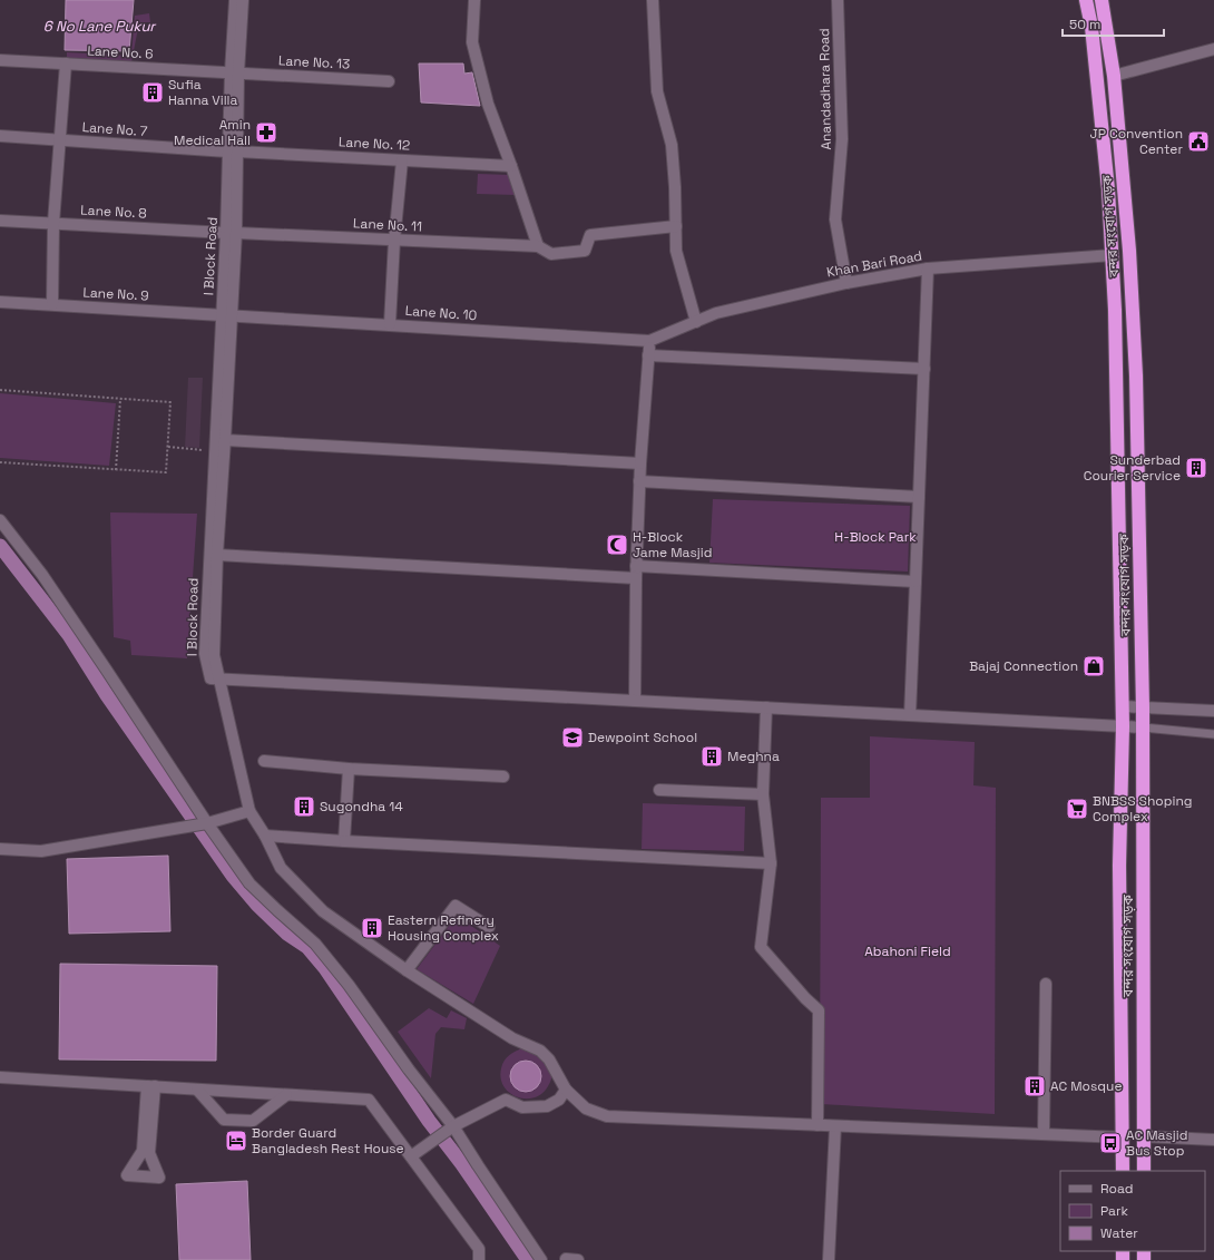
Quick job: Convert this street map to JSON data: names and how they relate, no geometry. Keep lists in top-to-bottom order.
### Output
{
  "streets": {
    "highway": ["বন্দর সংযোগ সড়ক"],
    "street": [
      "Lane No. 6",
      "Lane No. 13",
      "Anandadhara Road",
      "Lane No. 7",
      "Lane No. 12",
      "Lane No. 8",
      "Lane No. 11",
      "I Block Road",
      "Khan Bari Road",
      "Lane No. 9",
      "Lane No. 10"
    ]
  },
  "crossings": [
    ["Lane No. 6", "Lane No. 13"],
    ["Lane No. 6", "I Block Road"],
    ["Lane No. 13", "I Block Road"],
    ["Anandadhara Road", "Khan Bari Road"],
    ["Lane No. 7", "Lane No. 12"],
    ["Lane No. 7", "I Block Road"],
    ["Lane No. 12", "I Block Road"],
    ["Lane No. 8", "Lane No. 11"],
    ["Lane No. 8", "I Block Road"],
    ["Lane No. 11", "I Block Road"],
    ["বন্দর সংযোগ সড়ক", "Khan Bari Road"],
    ["I Block Road", "Lane No. 9"],
    ["I Block Road", "Lane No. 10"],
    ["Khan Bari Road", "Lane No. 10"],
    ["Lane No. 9", "Lane No. 10"]
  ],
  "water": ["6 No Lane Pukur"],
  "parks": ["H-Block Park", "Abahoni Field"],
  "places": {
    "building": [
      "Sufia Hanna Villa",
      "Sunderbad Courier Service",
      "Meghna",
      "Sugondha 14",
      "Eastern Refinery Housing Complex",
      "AC Mosque"
    ],
    "pharmacy": ["Amin Medical Hall"],
    "public building": ["JP Convention Center"],
    "mosque": ["H-Block Jame Masjid"],
    "shop": ["Bajaj Connection"],
    "school or university": ["Dewpoint School"],
    "supermarket": ["BNBSS Shoping Complex"],
    "hotel": ["Border Guard Bangladesh Rest House"],
    "bus stop": ["AC Masjid Bus Stop"]
  },
  "legend": ["Road", "Park", "Water"],
  "scale_bar": "50 m"
}
